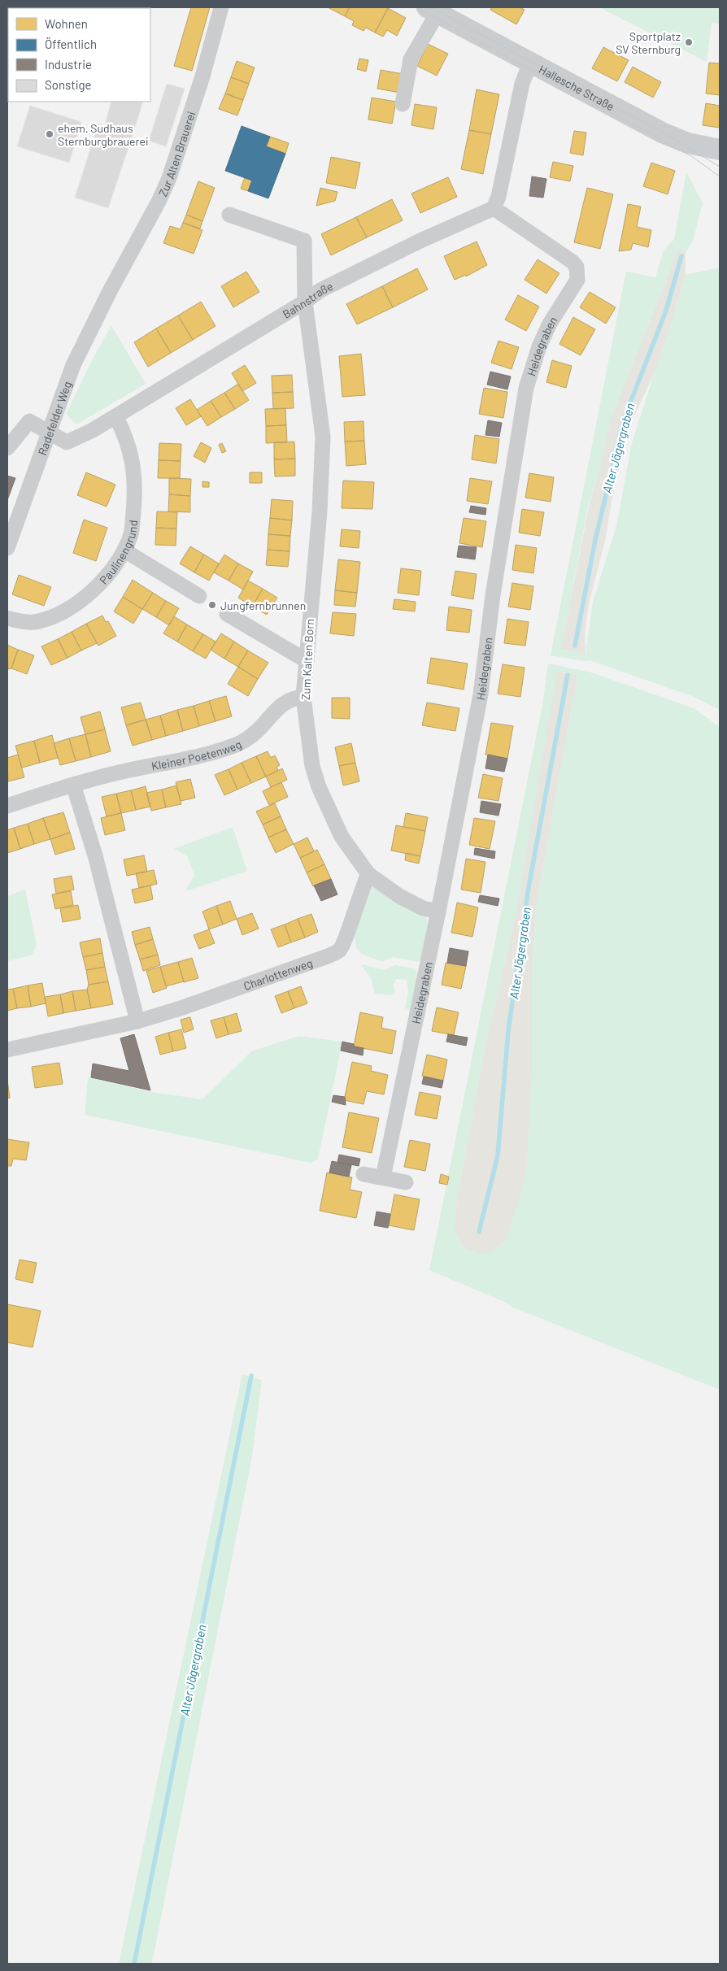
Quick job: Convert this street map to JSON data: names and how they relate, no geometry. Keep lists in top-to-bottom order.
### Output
{
  "streets": {
    "street": [
      "Hallesche Straße",
      "Zur Alten Brauerei",
      "Bahnstraße",
      "Heidegraben",
      "Radefelder Weg",
      "Paulinengrund",
      "Zum Kalten Born",
      "Kleiner Poetenweg",
      "Charlottenweg"
    ]
  },
  "crossings": [
    ["Zur Alten Brauerei", "Radefelder Weg"],
    ["Bahnstraße", "Heidegraben"],
    ["Bahnstraße", "Radefelder Weg"],
    ["Bahnstraße", "Paulinengrund"],
    ["Bahnstraße", "Zum Kalten Born"],
    ["Heidegraben", "Zum Kalten Born"],
    ["Zum Kalten Born", "Kleiner Poetenweg"],
    ["Zum Kalten Born", "Charlottenweg"]
  ],
  "water": ["Alter Jägergraben"],
  "places": ["Sportplatz SV Sternburg", "ehem. Sudhaus Sternburgbrauerei", "Jungfernbrunnen"],
  "legend": [
    "Wohnen",
    "Öffentlich",
    "Industrie",
    "Sonstige"
  ]
}
